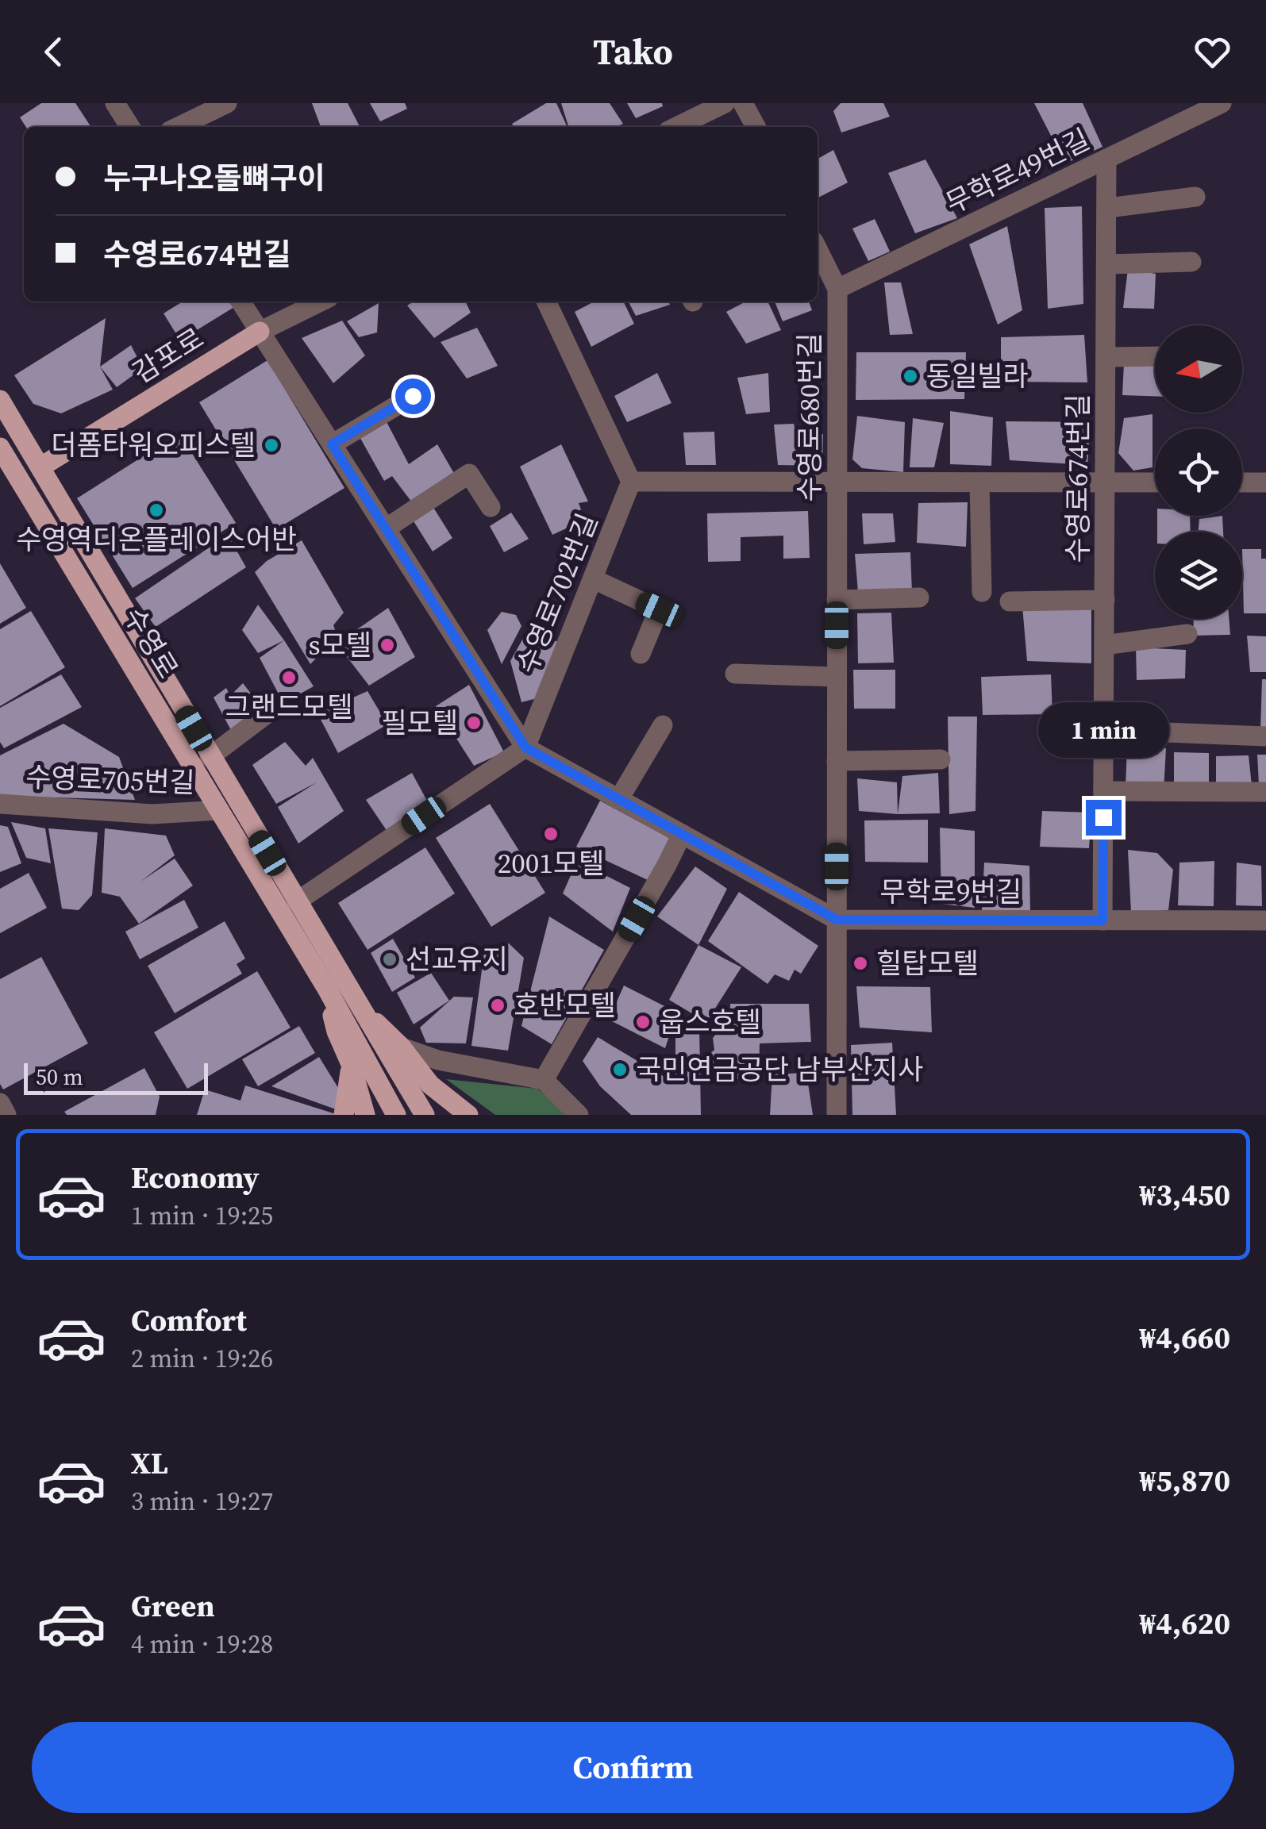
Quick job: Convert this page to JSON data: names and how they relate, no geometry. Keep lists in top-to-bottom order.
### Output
{
  "streets": {
    "main road": ["감포로", "수영로"],
    "street": [
      "무학로49번길",
      "수영로680번길",
      "수영로674번길",
      "수영로702번길",
      "수영로705번길",
      "무학로9번길"
    ]
  },
  "crossings": [
    ["무학로49번길", "수영로680번길"],
    ["무학로49번길", "수영로674번길"],
    ["감포로", "수영로"],
    ["감포로", "무학로9번길"],
    ["수영로680번길", "무학로9번길"],
    ["수영로674번길", "무학로9번길"],
    ["수영로702번길", "무학로9번길"],
    ["수영로", "수영로705번길"]
  ],
  "places": [
    "동일빌라",
    "더폼타워오피스텔",
    "수영역디온플레이스어반",
    "s모텔",
    "그랜드모텔",
    "필모텔",
    "2001모텔",
    "선교유지",
    "힐탑모텔",
    "호반모텔",
    "웁스호텔",
    "국민연금공단 남부산지사"
  ],
  "scale_bar": "50 m",
  "north": "left",
  "page": {
    "header": "Tako",
    "banner": ["누구나오돌뼈구이", "수영로674번길"],
    "bubble": "1 min",
    "scale": "50 m",
    "list": [
      {
        "name": "Economy",
        "note": "1 min · 19:25",
        "value": "₩3,450"
      },
      {
        "name": "Comfort",
        "note": "2 min · 19:26",
        "value": "₩4,660"
      },
      {
        "name": "XL",
        "note": "3 min · 19:27",
        "value": "₩5,870"
      },
      {
        "name": "Green",
        "note": "4 min · 19:28",
        "value": "₩4,620"
      }
    ],
    "buttons": "Confirm"
  }
}
